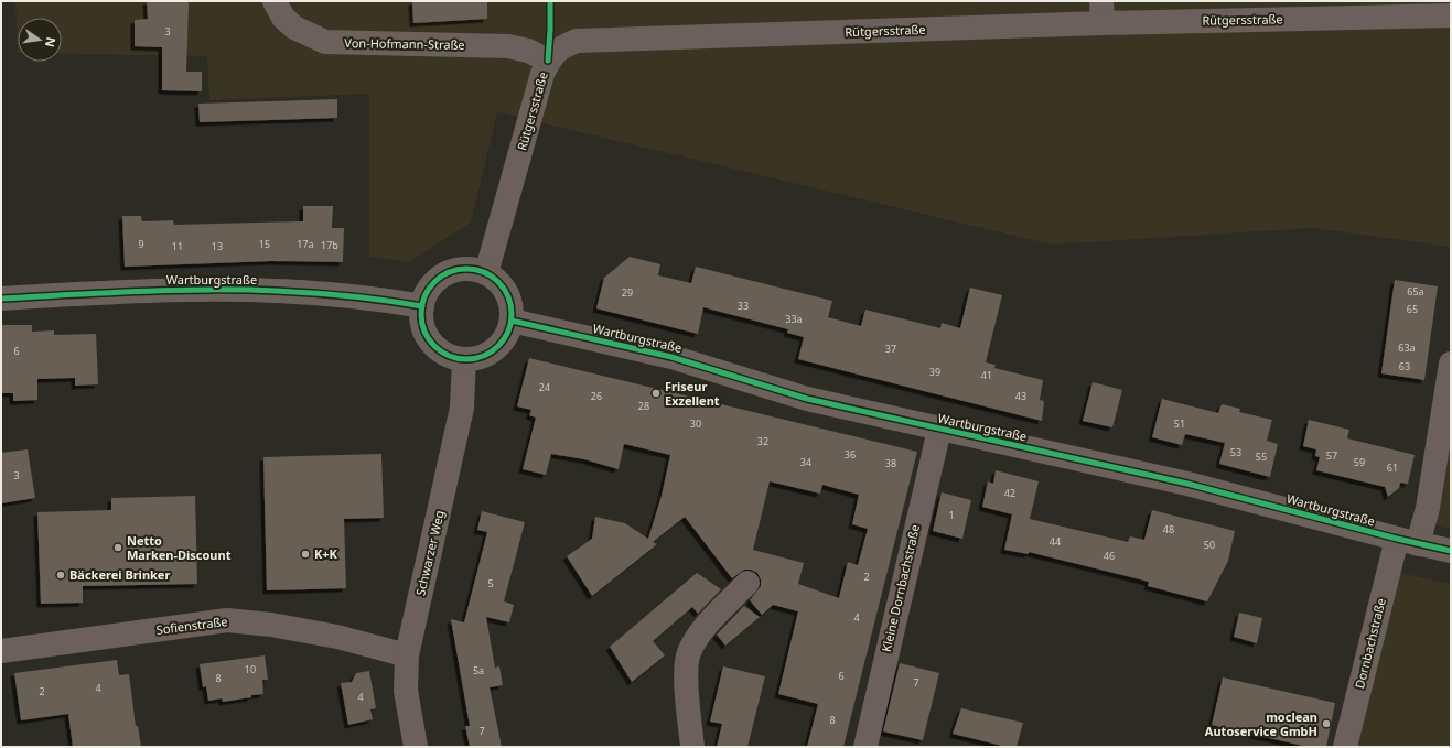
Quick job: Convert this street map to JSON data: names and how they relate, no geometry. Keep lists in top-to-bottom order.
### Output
{
  "streets": {
    "main road": ["Wartburgstraße"],
    "street": [
      "Rütgersstraße",
      "Von-Hofmann-Straße",
      "Schwarzer Weg",
      "Kleine Dornbachstraße",
      "Sofienstraße",
      "Dornbachstraße"
    ]
  },
  "crossings": [
    ["Rütgersstraße", "Von-Hofmann-Straße"],
    ["Rütgersstraße", "Wartburgstraße"],
    ["Rütgersstraße", "Schwarzer Weg"],
    ["Wartburgstraße", "Schwarzer Weg"],
    ["Wartburgstraße", "Kleine Dornbachstraße"],
    ["Wartburgstraße", "Dornbachstraße"],
    ["Schwarzer Weg", "Sofienstraße"]
  ],
  "places": [
    "Friseur Exzellent",
    "Netto Marken-Discount",
    "K+K",
    "Bäckerei Brinker",
    "moclean Autoservice GmbH"
  ],
  "house_numbers": [
    "3",
    "9",
    "15",
    "17a",
    "17b",
    "11",
    "13",
    "65a",
    "29",
    "33",
    "65",
    "33a",
    "63a",
    "37",
    "6",
    "63",
    "39",
    "41",
    "24",
    "26",
    "43",
    "28",
    "30",
    "51",
    "32",
    "53",
    "36",
    "57",
    "55",
    "34",
    "59",
    "38",
    "61",
    "3",
    "42",
    "1",
    "48",
    "44",
    "50",
    "46",
    "2",
    "5",
    "4",
    "10",
    "5a",
    "6",
    "8",
    "7",
    "4",
    "2",
    "4",
    "8",
    "7"
  ],
  "north": "right"
}
